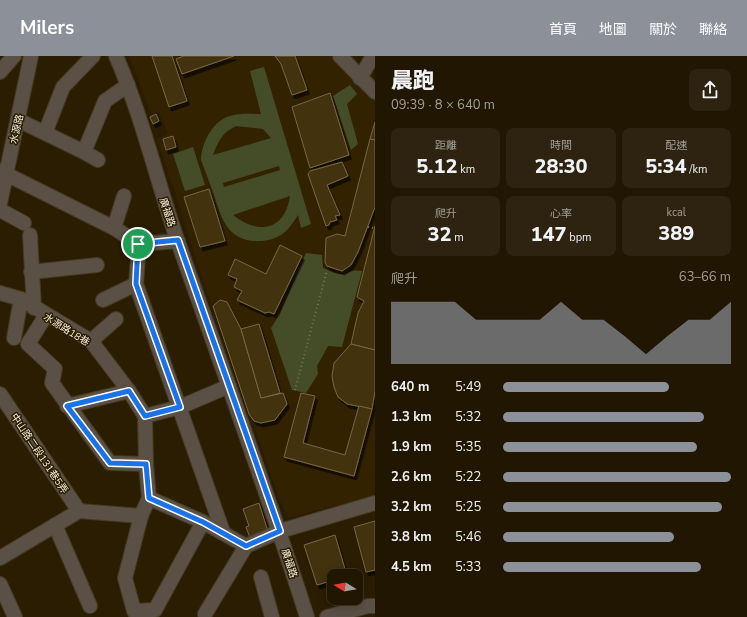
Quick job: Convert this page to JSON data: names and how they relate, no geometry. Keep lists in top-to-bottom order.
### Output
{
  "streets": {
    "street": [
      "水源路",
      "廣福路",
      "水源路18巷",
      "中山路二段131巷5弄"
    ]
  },
  "north": "left",
  "page": {
    "header": "Milers",
    "nav": [
      "首頁",
      "地圖",
      "關於",
      "聯絡"
    ],
    "heading": ["晨跑", "09:39 · 8 × 640 m"],
    "stats": [
      ["距離", "5.12 km"],
      ["時間", "28:30"],
      ["配速", "5:34 /km"],
      ["爬升", "32 m"],
      ["心率", "147 bpm"],
      ["kcal", "389"]
    ],
    "chart": ["爬升", "63–66 m"],
    "list": [
      {
        "name": "640 m",
        "note": "5:49"
      },
      {
        "name": "1.3 km",
        "note": "5:32"
      },
      {
        "name": "1.9 km",
        "note": "5:35"
      },
      {
        "name": "2.6 km",
        "note": "5:22"
      },
      {
        "name": "3.2 km",
        "note": "5:25"
      },
      {
        "name": "3.8 km",
        "note": "5:46"
      },
      {
        "name": "4.5 km",
        "note": "5:33"
      }
    ]
  }
}
